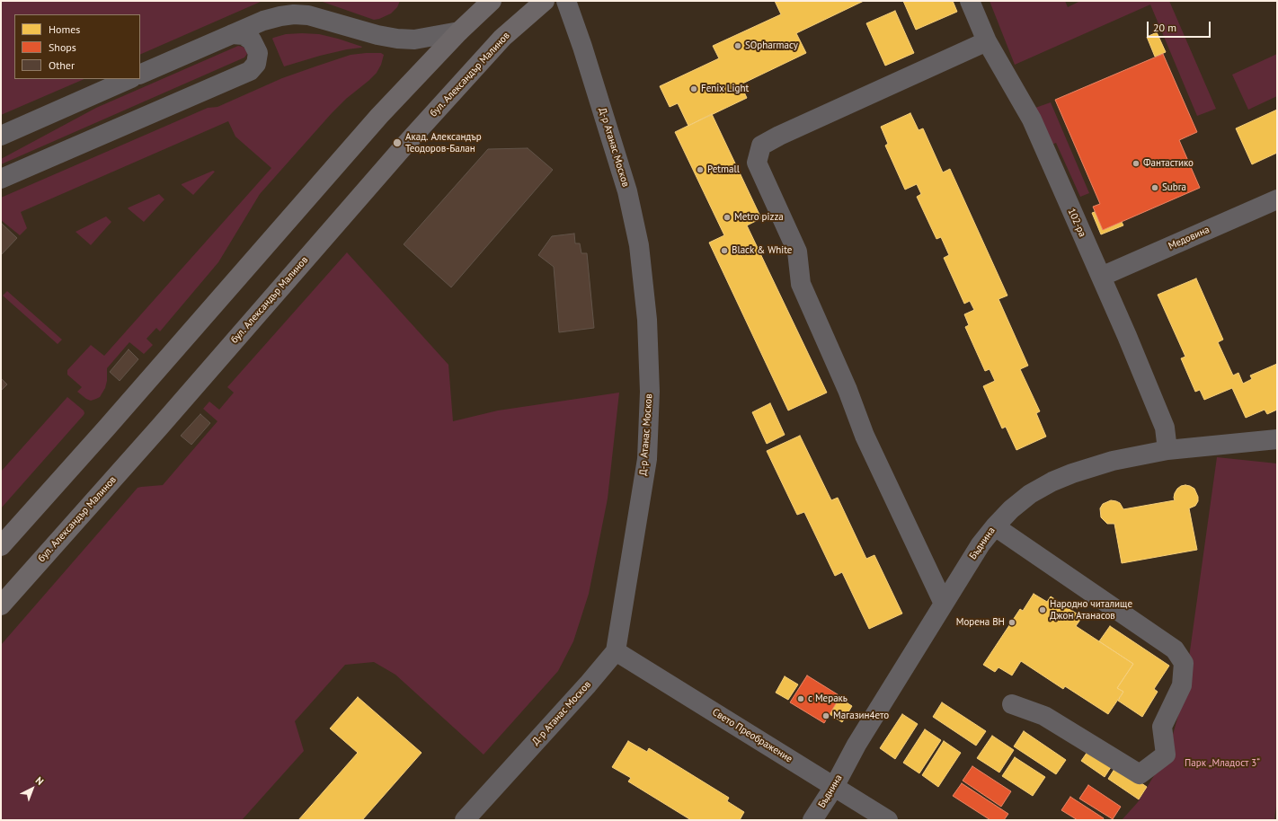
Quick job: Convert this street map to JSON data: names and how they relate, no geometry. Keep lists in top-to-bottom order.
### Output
{
  "streets": {
    "main road": ["бул. Александър Малинов"],
    "street": [
      "Д-р Атанас Москов",
      "102-ра",
      "Медовина",
      "Бъднина",
      "Свето Преображение"
    ]
  },
  "crossings": [
    ["Д-р Атанас Москов", "Свето Преображение"],
    ["102-ра", "Медовина"],
    ["102-ра", "Бъднина"],
    ["Бъднина", "Свето Преображение"]
  ],
  "parks": ["Парк „Младост 3“"],
  "places": [
    "SOpharmacy",
    "Fenix Light",
    "Акад. Александър Теодоров-Балан",
    "Фантастико",
    "Petmall",
    "Subra",
    "Metro pizza",
    "Black & White",
    "Народно читалище Джон Атанасов",
    "Морена ВН",
    "с Меракь",
    "Магазин4ето"
  ],
  "legend": ["Homes", "Shops", "Other"],
  "scale_bar": "20 m",
  "north": "top right"
}
